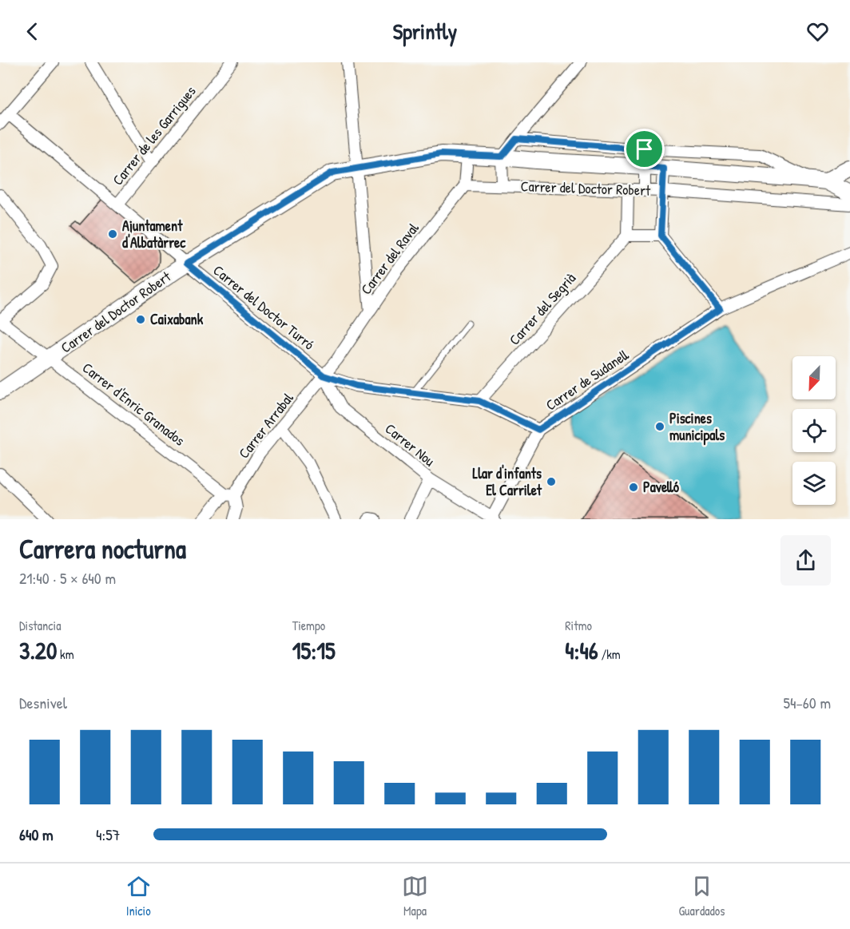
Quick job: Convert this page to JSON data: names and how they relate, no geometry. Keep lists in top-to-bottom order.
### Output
{
  "streets": {
    "street": [
      "Carrer de les Garrigues",
      "Carrer del Doctor Robert",
      "Carrer del Raval",
      "Carrer del Doctor Turró",
      "Carrer del Segrià",
      "Carrer de Sudanell",
      "Carrer d'Enric Granados",
      "Carrer Arrabal",
      "Carrer Nou"
    ]
  },
  "crossings": [
    ["Carrer de les Garrigues", "Carrer del Doctor Turró"],
    ["Carrer del Doctor Robert", "Carrer del Raval"],
    ["Carrer del Doctor Robert", "Carrer del Doctor Turró"],
    ["Carrer del Doctor Robert", "Carrer d'Enric Granados"],
    ["Carrer del Raval", "Carrer del Doctor Turró"],
    ["Carrer del Raval", "Carrer de Sudanell"],
    ["Carrer del Raval", "Carrer Arrabal"],
    ["Carrer del Raval", "Carrer Nou"],
    ["Carrer del Doctor Turró", "Carrer de Sudanell"],
    ["Carrer del Doctor Turró", "Carrer Arrabal"],
    ["Carrer del Doctor Turró", "Carrer Nou"],
    ["Carrer del Segrià", "Carrer de Sudanell"],
    ["Carrer de Sudanell", "Carrer Arrabal"],
    ["Carrer de Sudanell", "Carrer Nou"],
    ["Carrer d'Enric Granados", "Carrer Arrabal"],
    ["Carrer Arrabal", "Carrer Nou"]
  ],
  "places": [
    "Ajuntament d'Albatàrrec",
    "Caixabank",
    "Piscines municipals",
    "Llar d'infants El Carrilet",
    "Pavelló"
  ],
  "north": "bottom left",
  "page": {
    "header": "Sprintly",
    "heading": ["Carrera nocturna", "21:40 · 5 × 640 m"],
    "stats": [
      ["Distancia", "3.20 km"],
      ["Tiempo", "15:15"],
      ["Ritmo", "4:46 /km"]
    ],
    "chart": ["Desnivel", "54–60 m"],
    "list": [
      {
        "name": "640 m",
        "note": "4:57"
      }
    ],
    "tabs": ["Inicio", "Mapa", "Guardados"]
  }
}
